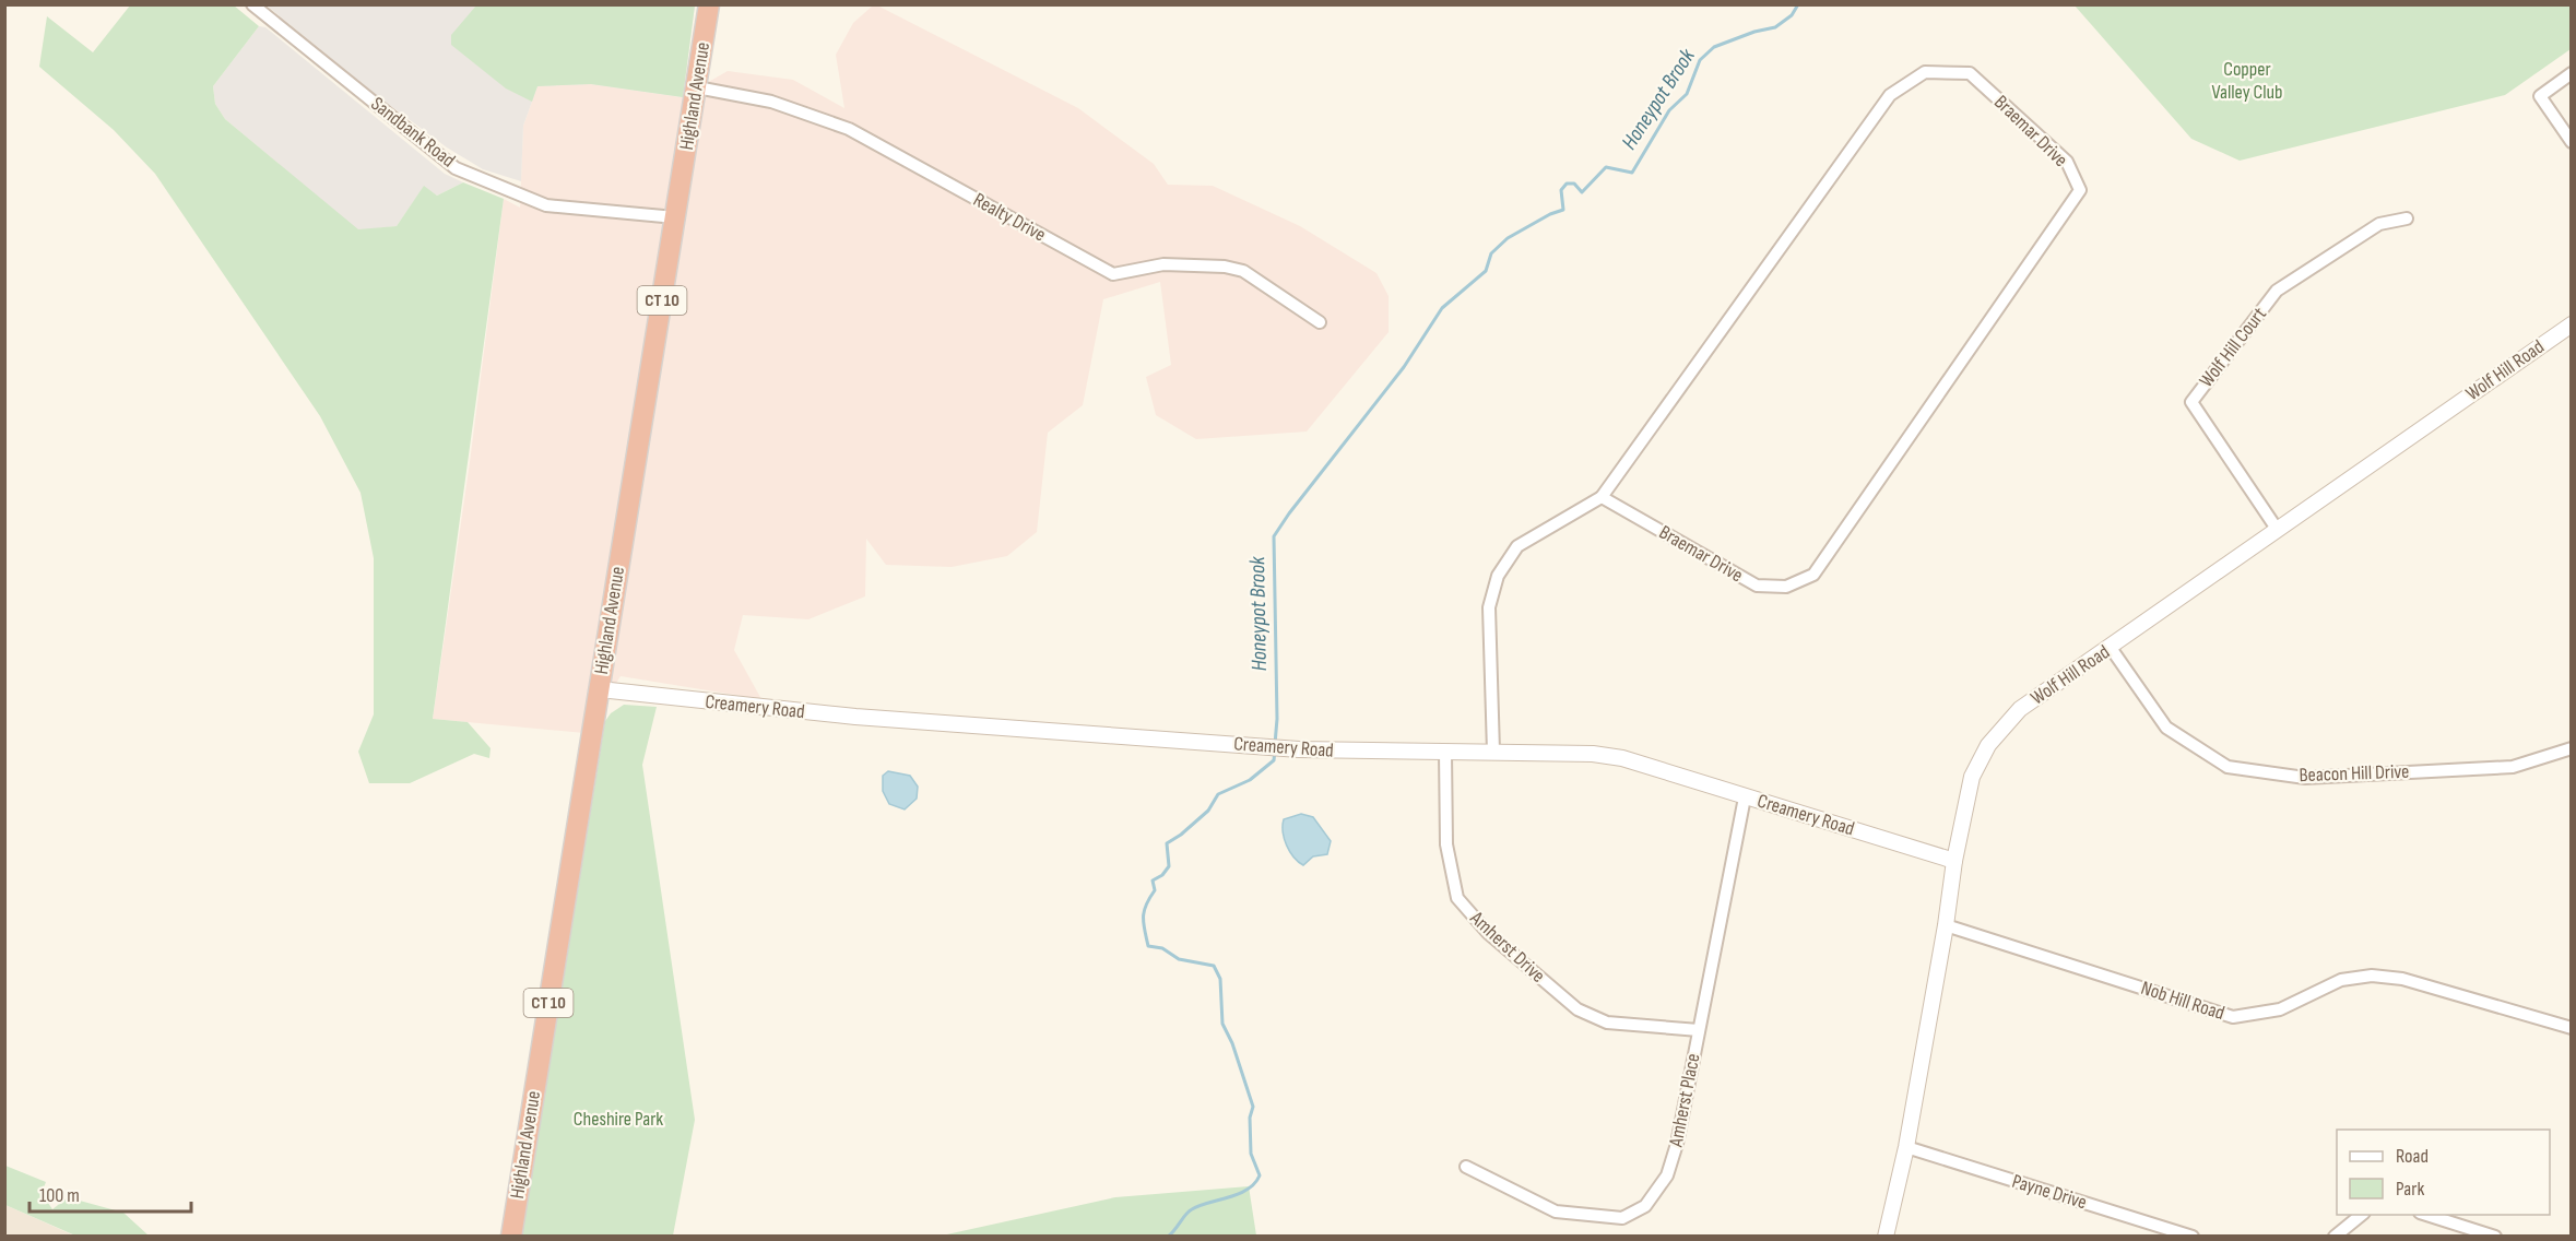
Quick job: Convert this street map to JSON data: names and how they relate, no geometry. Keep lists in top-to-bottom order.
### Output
{
  "streets": {
    "highway": ["Highland Avenue", "CT 10"],
    "street": [
      "Braemar Drive",
      "Sandbank Road",
      "Realty Drive",
      "Wolf Hill Court",
      "Wolf Hill Road",
      "Creamery Road",
      "Beacon Hill Drive",
      "Amherst Drive",
      "Nob Hill Road",
      "Amherst Place",
      "Payne Drive"
    ]
  },
  "crossings": [
    ["Highland Avenue", "Sandbank Road"],
    ["Highland Avenue", "Realty Drive"],
    ["Highland Avenue", "Creamery Road"],
    ["Braemar Drive", "Creamery Road"],
    ["Wolf Hill Court", "Wolf Hill Road"],
    ["Wolf Hill Road", "Creamery Road"],
    ["Wolf Hill Road", "Beacon Hill Drive"],
    ["Wolf Hill Road", "Nob Hill Road"],
    ["Wolf Hill Road", "Payne Drive"],
    ["Creamery Road", "Amherst Drive"],
    ["Creamery Road", "Amherst Place"],
    ["Amherst Drive", "Amherst Place"]
  ],
  "water": ["Honeypot Brook"],
  "parks": ["Copper Valley Club", "Cheshire Park"],
  "legend": ["Road", "Park"],
  "scale_bar": "100 m"
}
